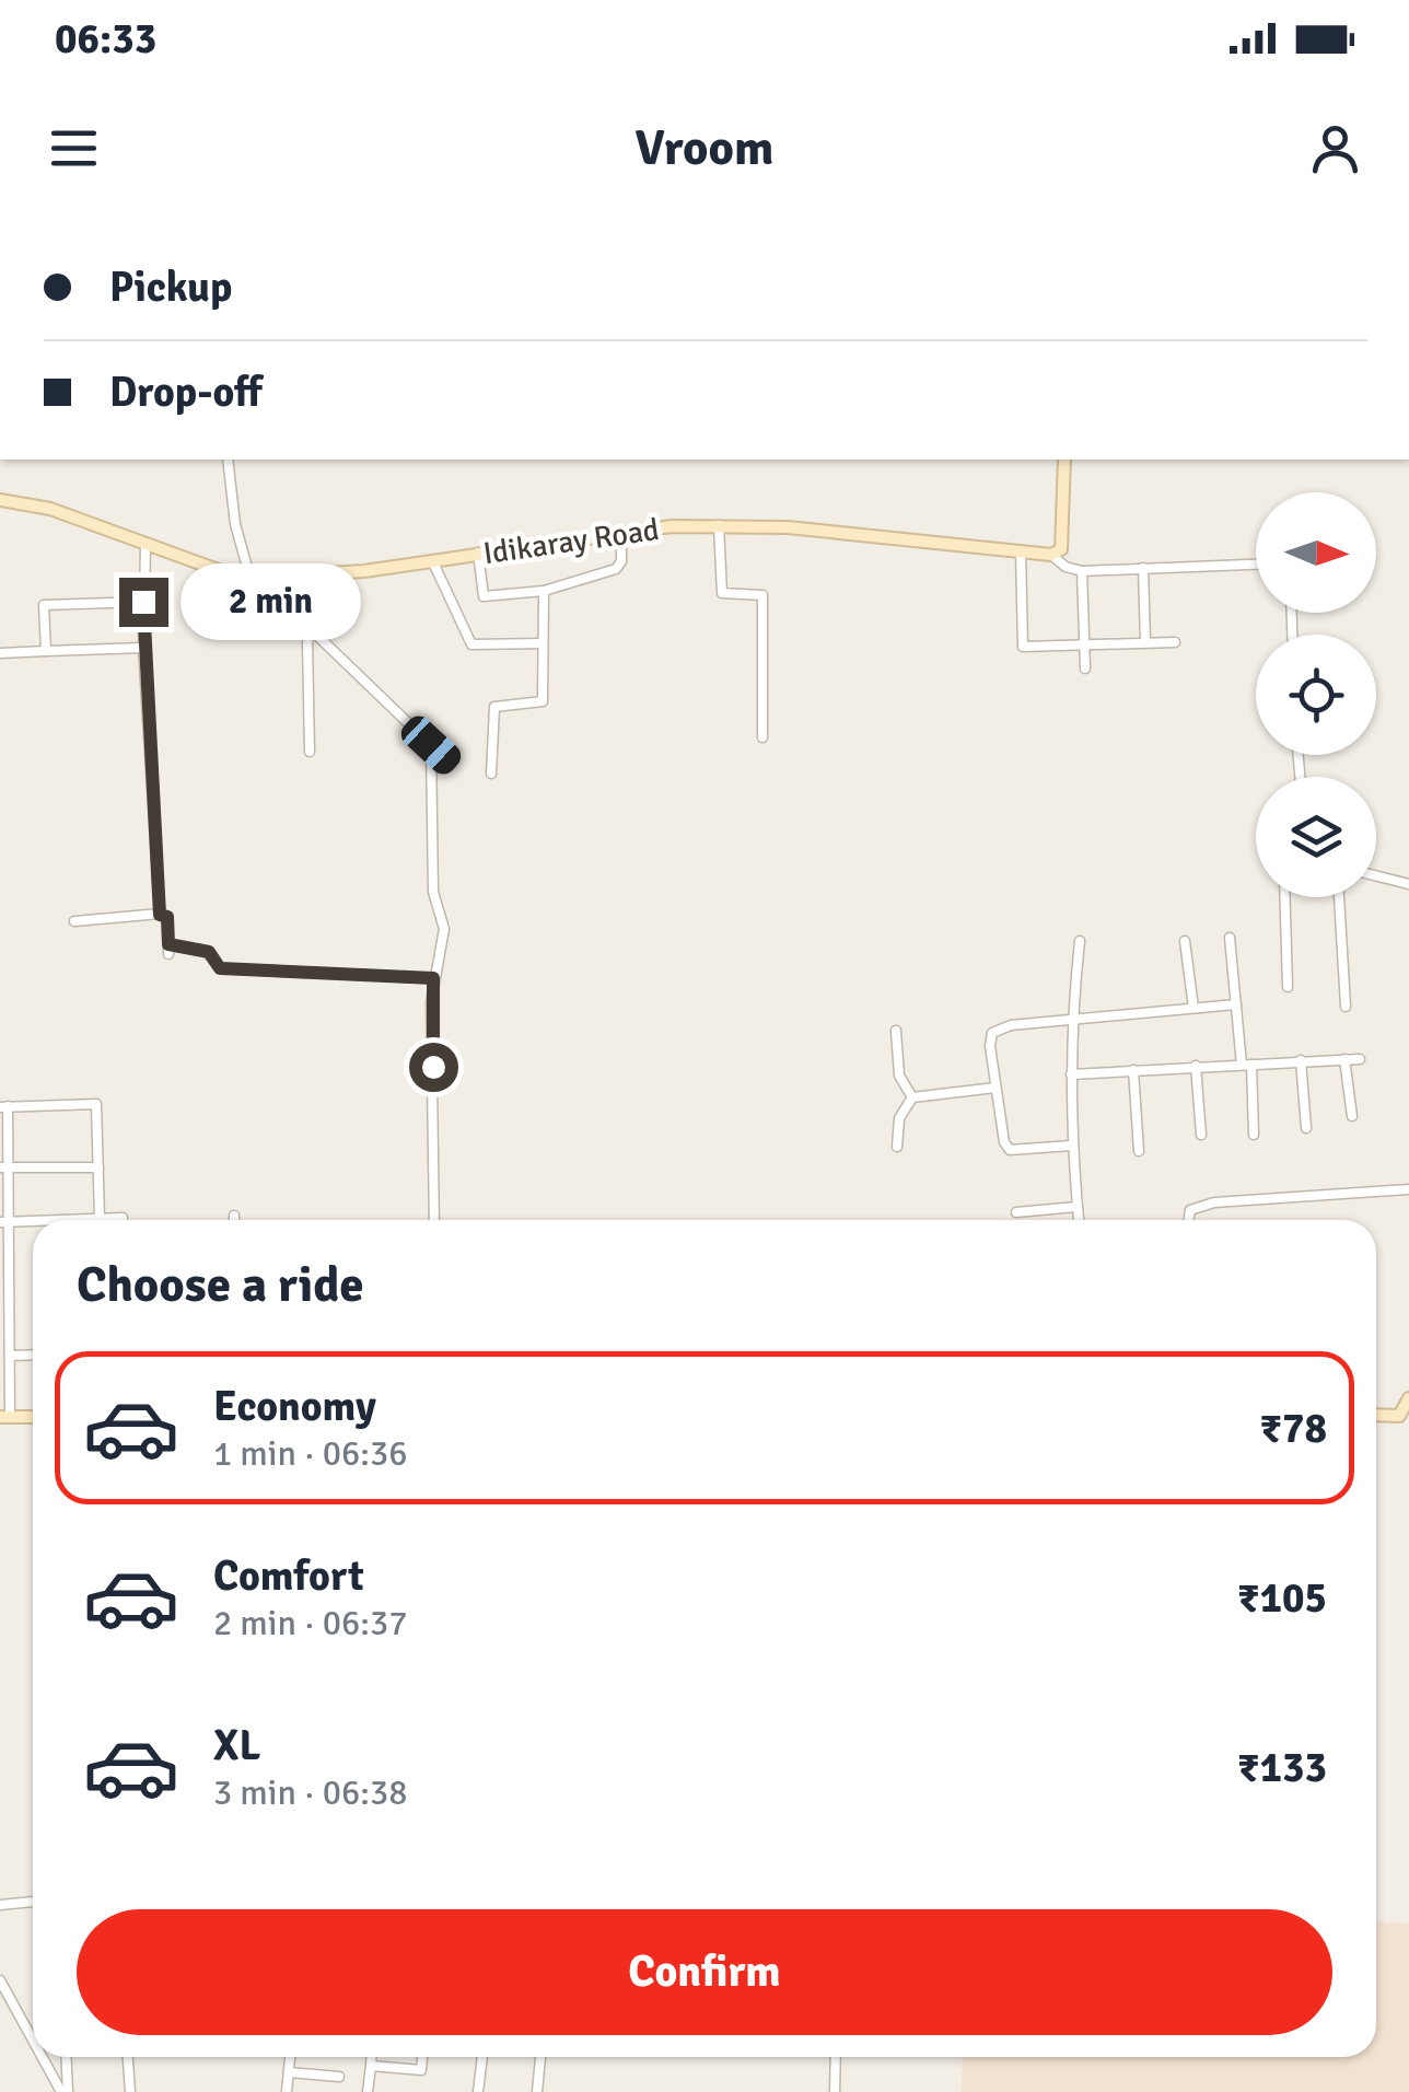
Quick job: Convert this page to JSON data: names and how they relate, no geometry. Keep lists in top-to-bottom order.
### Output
{
  "streets": {
    "street": ["Idikaray Road"]
  },
  "north": "right",
  "page": {
    "status": "06:33",
    "header": "Vroom",
    "banner": ["Pickup", "Drop-off"],
    "bubble": "2 min",
    "heading": "Choose a ride",
    "list": [
      {
        "name": "Economy",
        "note": "1 min · 06:36",
        "value": "₹78"
      },
      {
        "name": "Comfort",
        "note": "2 min · 06:37",
        "value": "₹105"
      },
      {
        "name": "XL",
        "note": "3 min · 06:38",
        "value": "₹133"
      }
    ],
    "buttons": "Confirm"
  }
}
